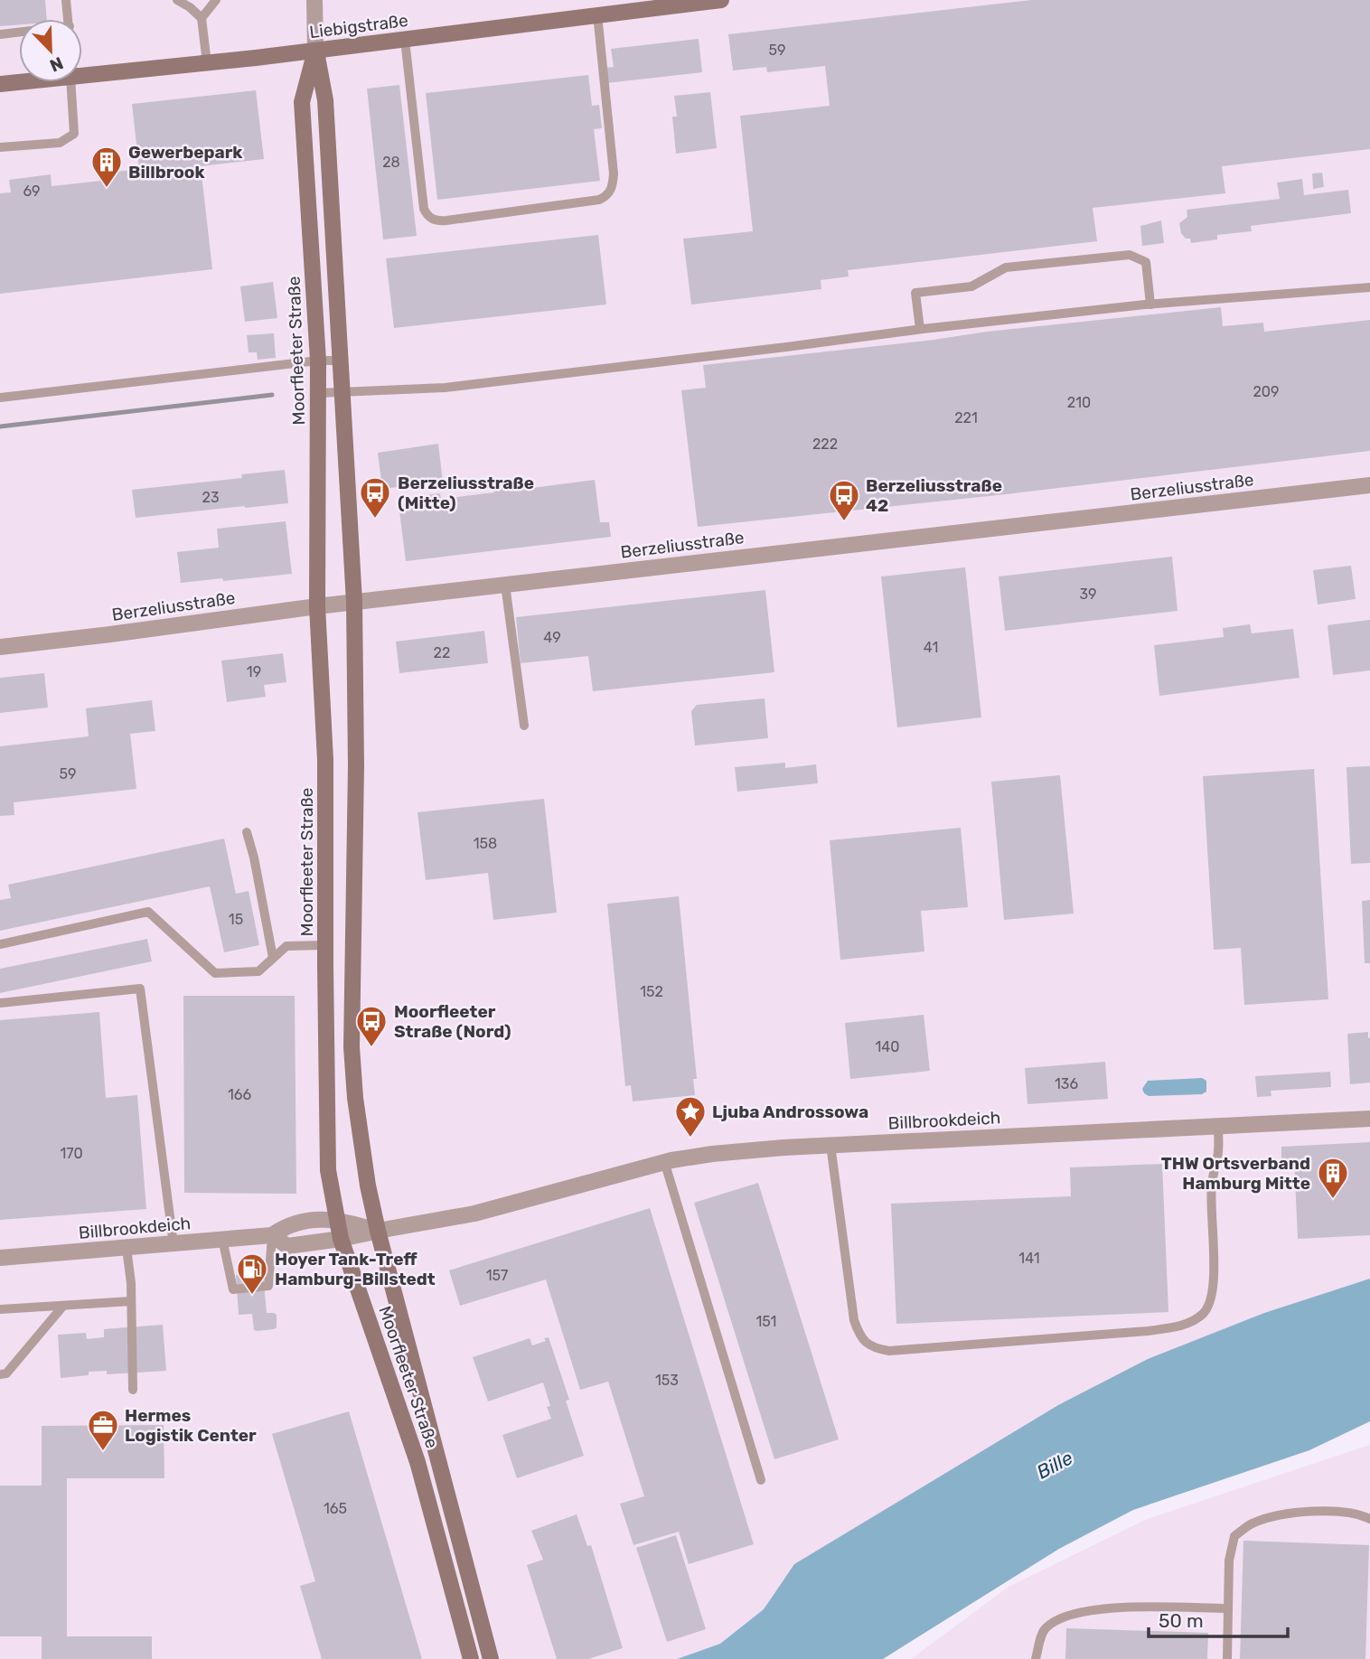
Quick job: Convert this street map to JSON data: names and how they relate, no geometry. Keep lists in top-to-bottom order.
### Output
{
  "streets": {
    "main road": ["Liebigstraße", "Moorfleeter Straße"],
    "street": ["Berzeliusstraße", "Billbrookdeich"]
  },
  "crossings": [
    ["Liebigstraße", "Moorfleeter Straße"],
    ["Moorfleeter Straße", "Berzeliusstraße"],
    ["Moorfleeter Straße", "Billbrookdeich"]
  ],
  "water": ["Bille"],
  "places": {
    "building": ["Gewerbepark Billbrook", "THW Ortsverband Hamburg Mitte"],
    "bus stop": ["Berzeliusstraße (Mitte)", "Berzeliusstraße 42", "Moorfleeter Straße (Nord)"],
    "place": ["Ljuba Androssowa"],
    "fuel station": ["Hoyer Tank-Treff Hamburg-Billstedt"],
    "office": ["Hermes Logistik Center"]
  },
  "house_numbers": [
    "59",
    "28",
    "69",
    "209",
    "210",
    "221",
    "222",
    "23",
    "39",
    "49",
    "41",
    "22",
    "19",
    "59",
    "158",
    "15",
    "152",
    "140",
    "136",
    "166",
    "170",
    "141",
    "157",
    "151",
    "153",
    "165"
  ],
  "scale_bar": "50 m",
  "north": "bottom right"
}
